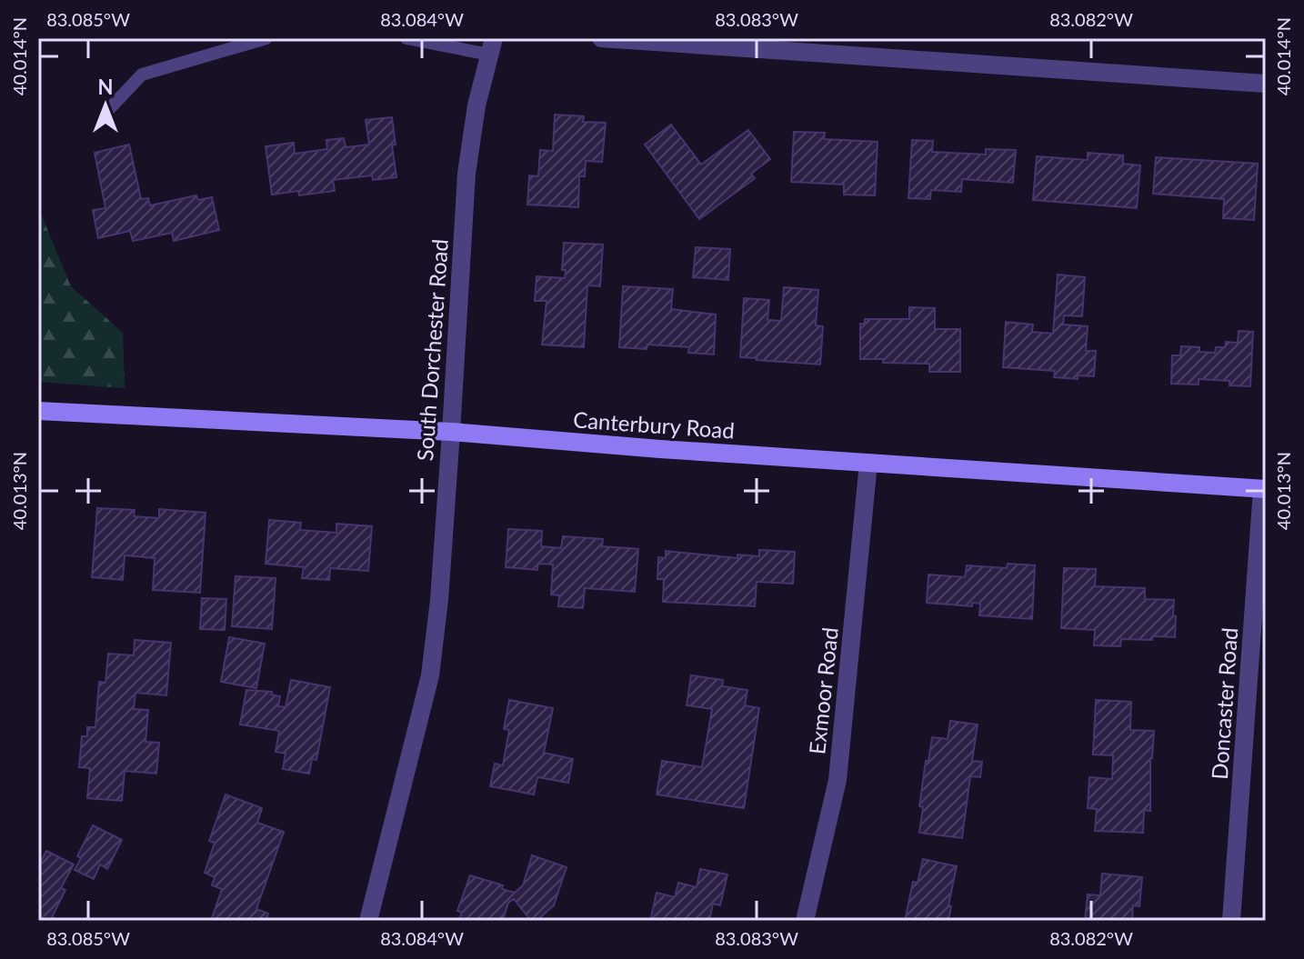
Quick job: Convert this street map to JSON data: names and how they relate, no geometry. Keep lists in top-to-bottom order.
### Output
{
  "streets": {
    "street": [
      "South Dorchester Road",
      "Canterbury Road",
      "Exmoor Road",
      "Doncaster Road"
    ]
  },
  "crossings": [
    ["South Dorchester Road", "Canterbury Road"],
    ["Canterbury Road", "Exmoor Road"],
    ["Canterbury Road", "Doncaster Road"]
  ],
  "north": "top",
  "coordinates": [
    "83.085°W",
    "83.084°W",
    "83.083°W",
    "83.082°W",
    "40.014°N",
    "40.013°N"
  ]
}
